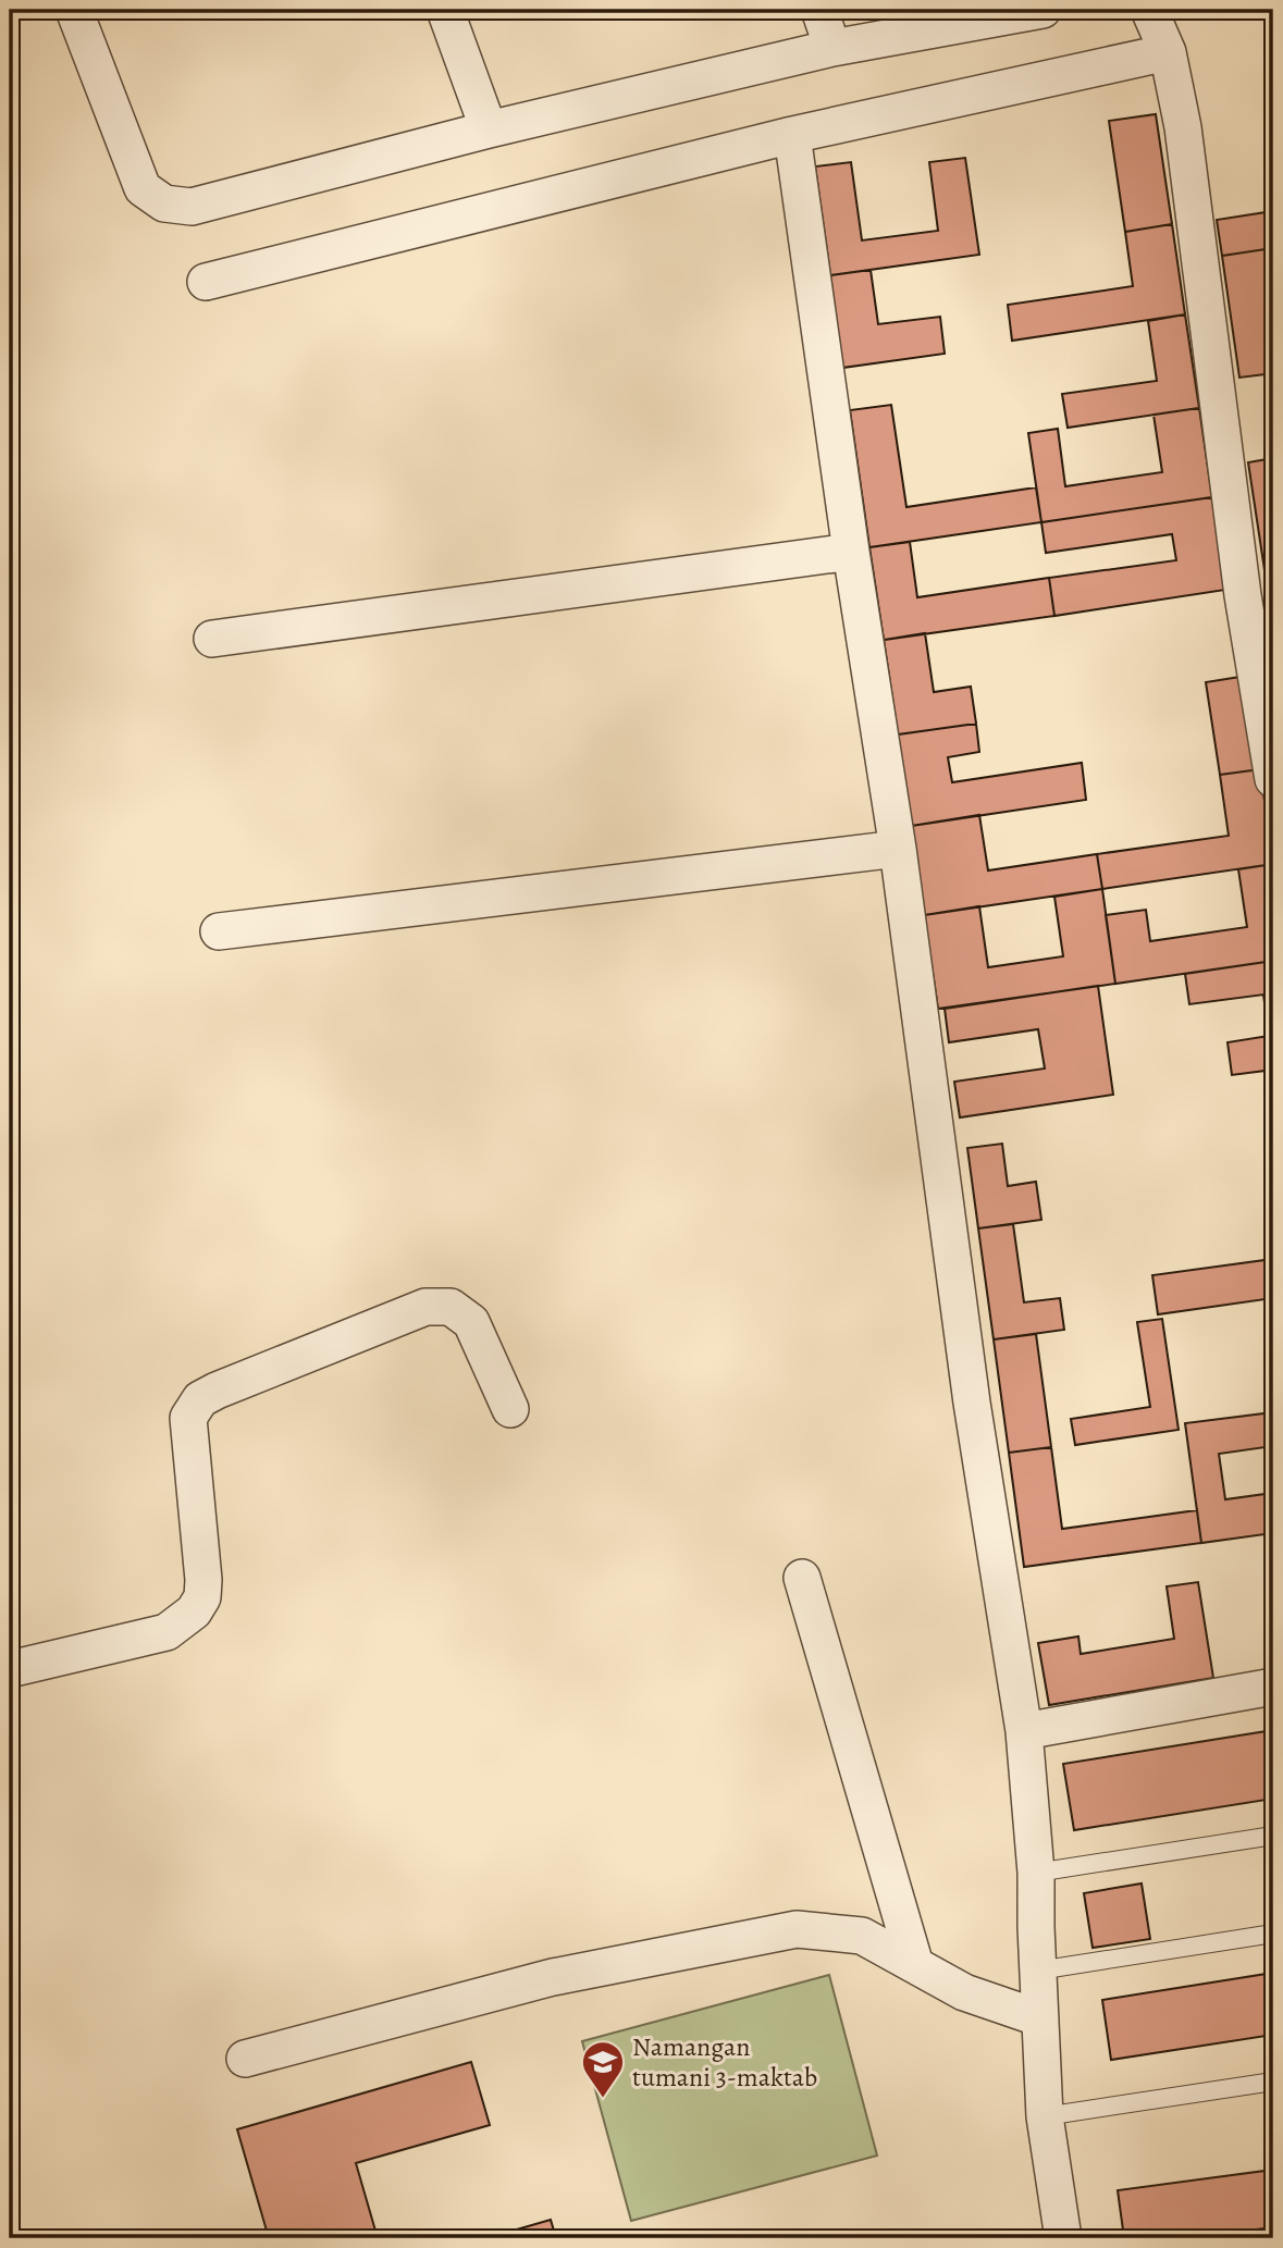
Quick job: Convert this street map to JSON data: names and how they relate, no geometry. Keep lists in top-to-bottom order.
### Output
{
  "places": {
    "school or university": ["Namangan tumani 3-maktab"]
  }
}
